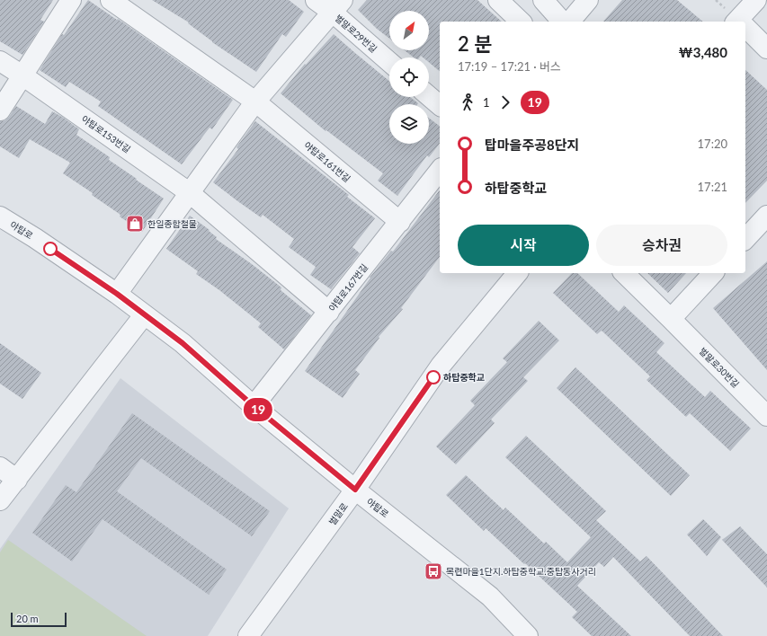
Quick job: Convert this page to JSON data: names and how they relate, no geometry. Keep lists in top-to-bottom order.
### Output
{
  "streets": {
    "street": [
      "벌말로29번길",
      "야탑로153번길",
      "야탑로161번길",
      "야탑로",
      "야탑로167번길",
      "벌말로30번길",
      "벌말로"
    ]
  },
  "crossings": [
    ["야탑로161번길", "야탑로167번길"],
    ["야탑로", "야탑로167번길"],
    ["야탑로", "벌말로"]
  ],
  "places": {
    "shop": ["한일종합철물"],
    "other": ["하탑중학교"],
    "bus stop": ["목련마을1단지.하탑중학교.중탑동사거리"]
  },
  "lines": ["bus line 19"],
  "scale_bar": "20 m",
  "north": "top right",
  "page": {
    "on_map": "19",
    "heading": ["2 분", "17:19 – 17:21 · 버스", "₩3,480"],
    "legs": ["1", "19"],
    "list": [
      {
        "name": "탑마을주공8단지",
        "value": "17:20"
      },
      {
        "name": "하탑중학교",
        "value": "17:21"
      }
    ],
    "buttons": ["시작", "승차권"],
    "scale": "20 m"
  }
}
